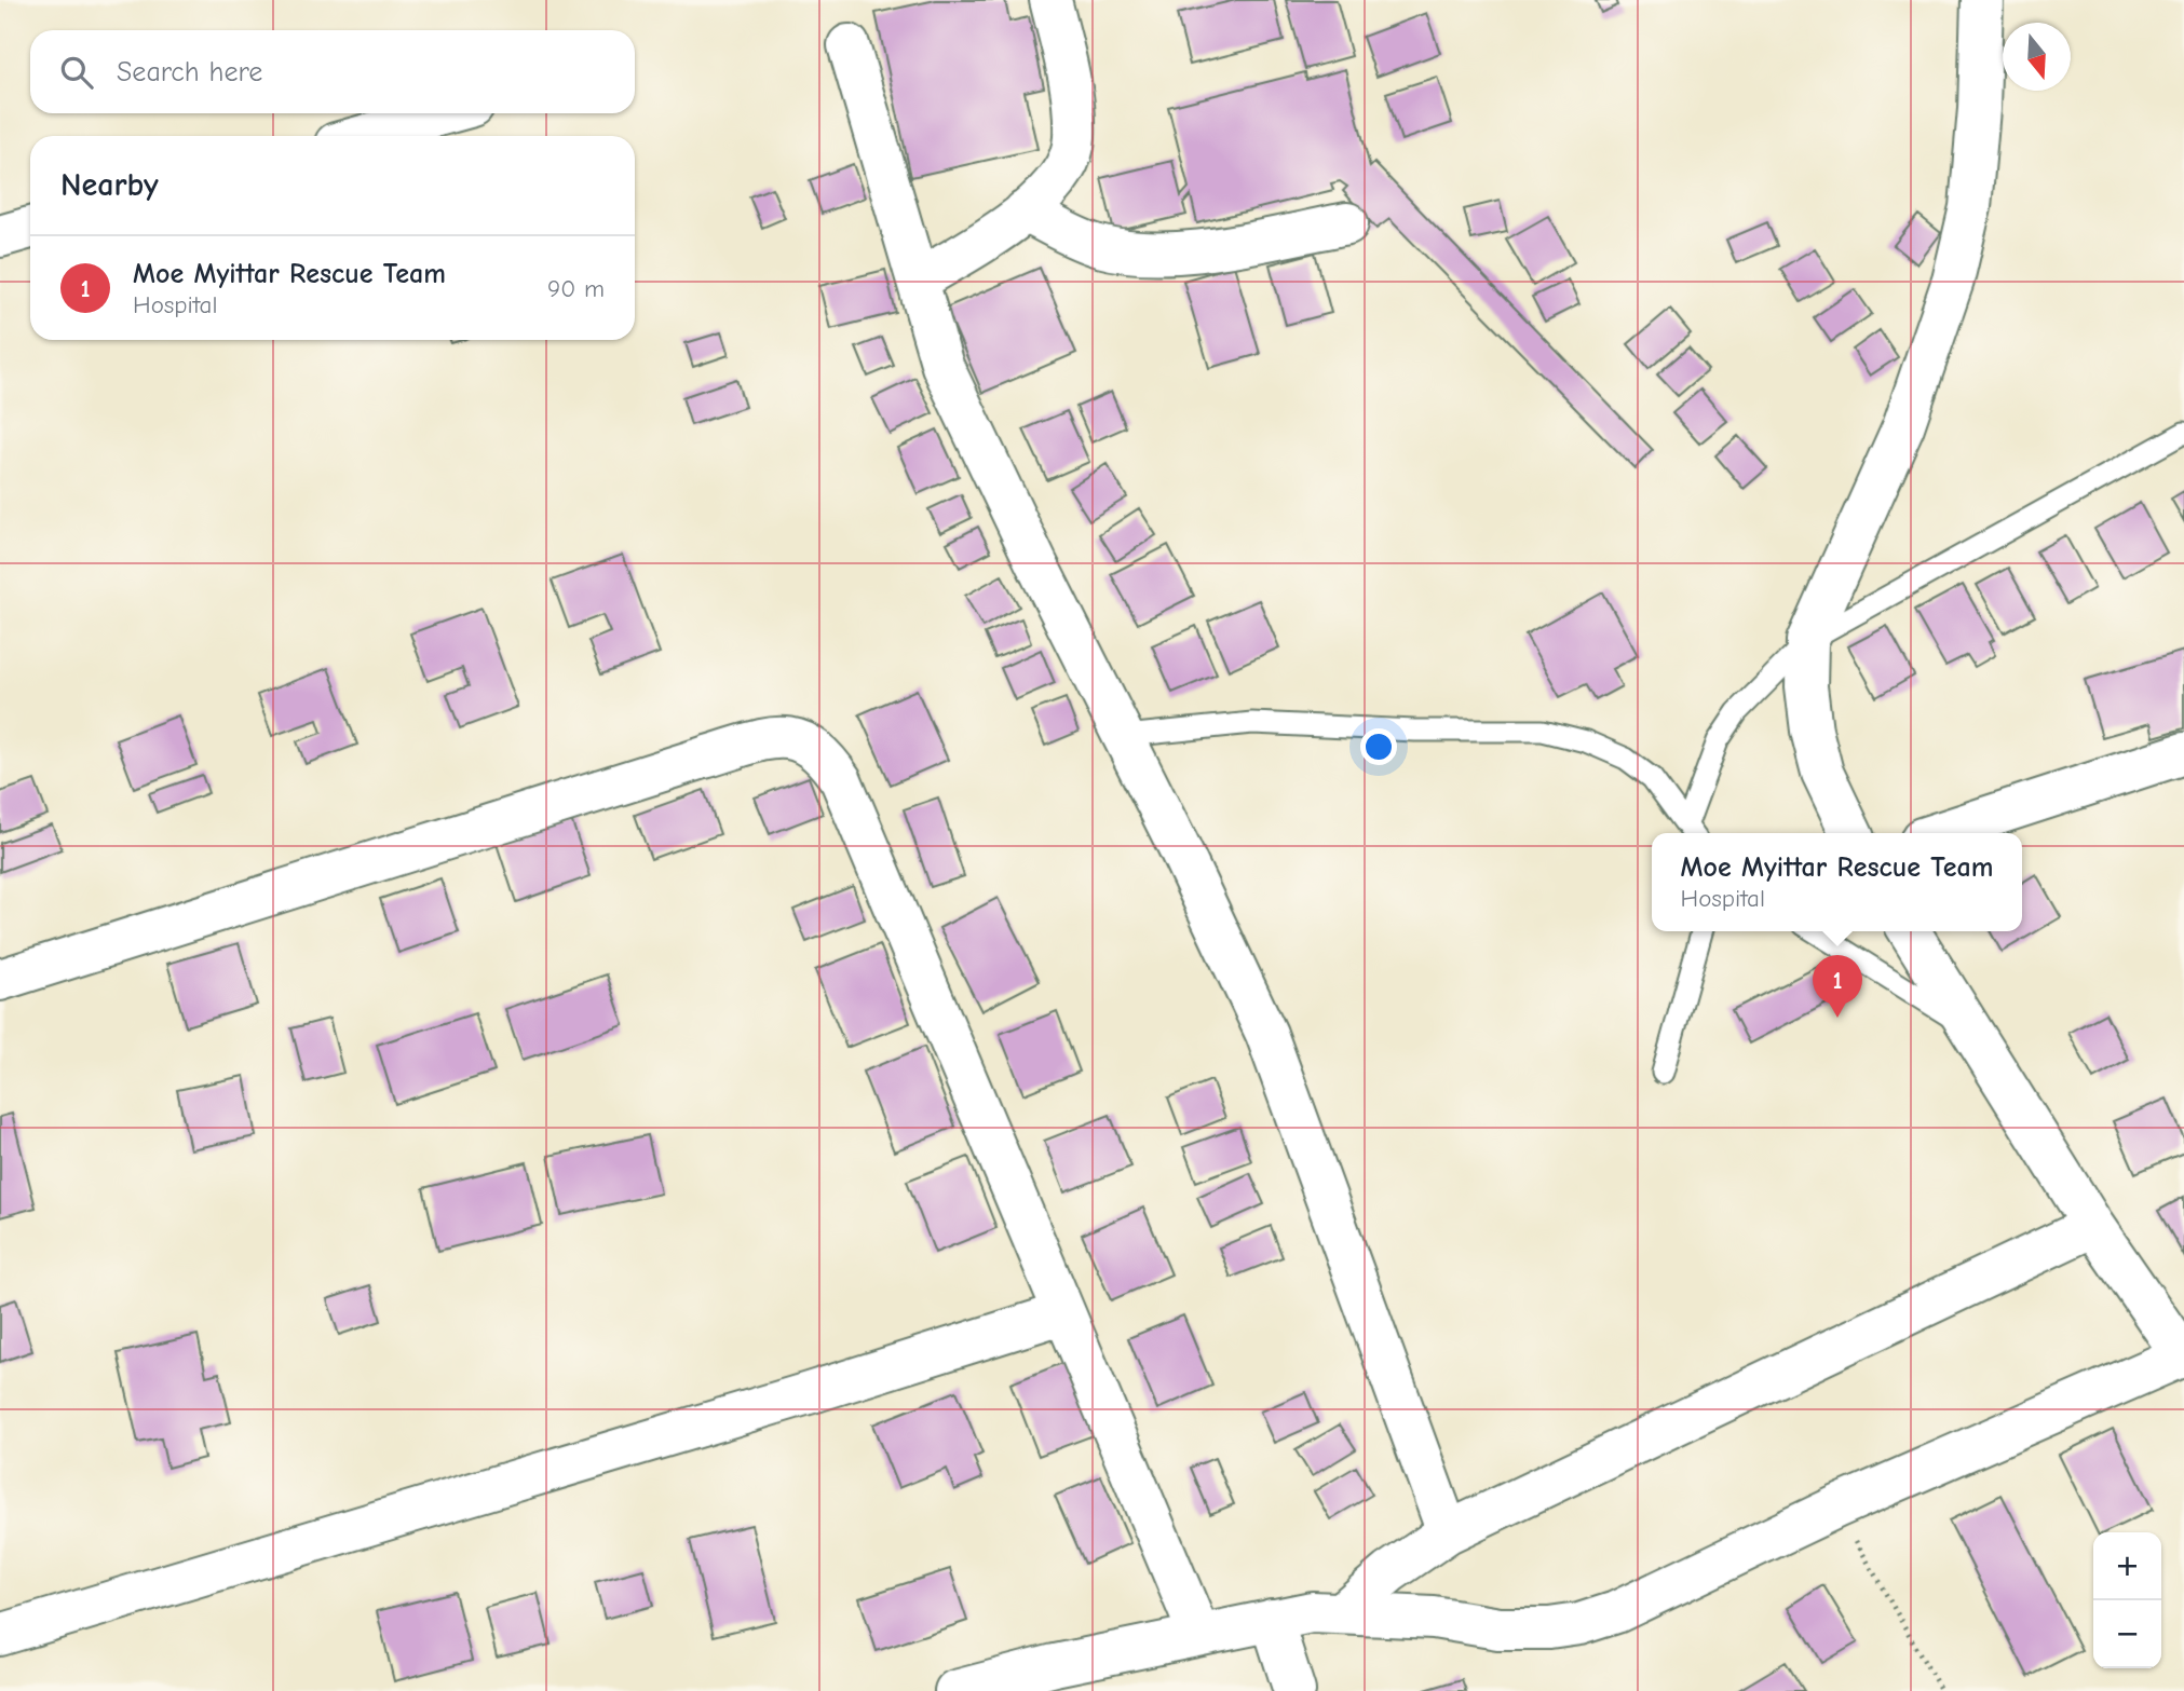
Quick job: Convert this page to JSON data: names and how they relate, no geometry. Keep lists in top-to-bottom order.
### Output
{
  "north": "bottom",
  "page": {
    "search": "Search here",
    "heading": "Nearby",
    "list": [
      {
        "mark": "1",
        "name": "Moe Myittar Rescue Team",
        "note": "Hospital",
        "value": "90 m"
      }
    ],
    "popup": ["Moe Myittar Rescue Team", "Hospital"],
    "pins": "1",
    "map_buttons": ["+", "−"]
  }
}
